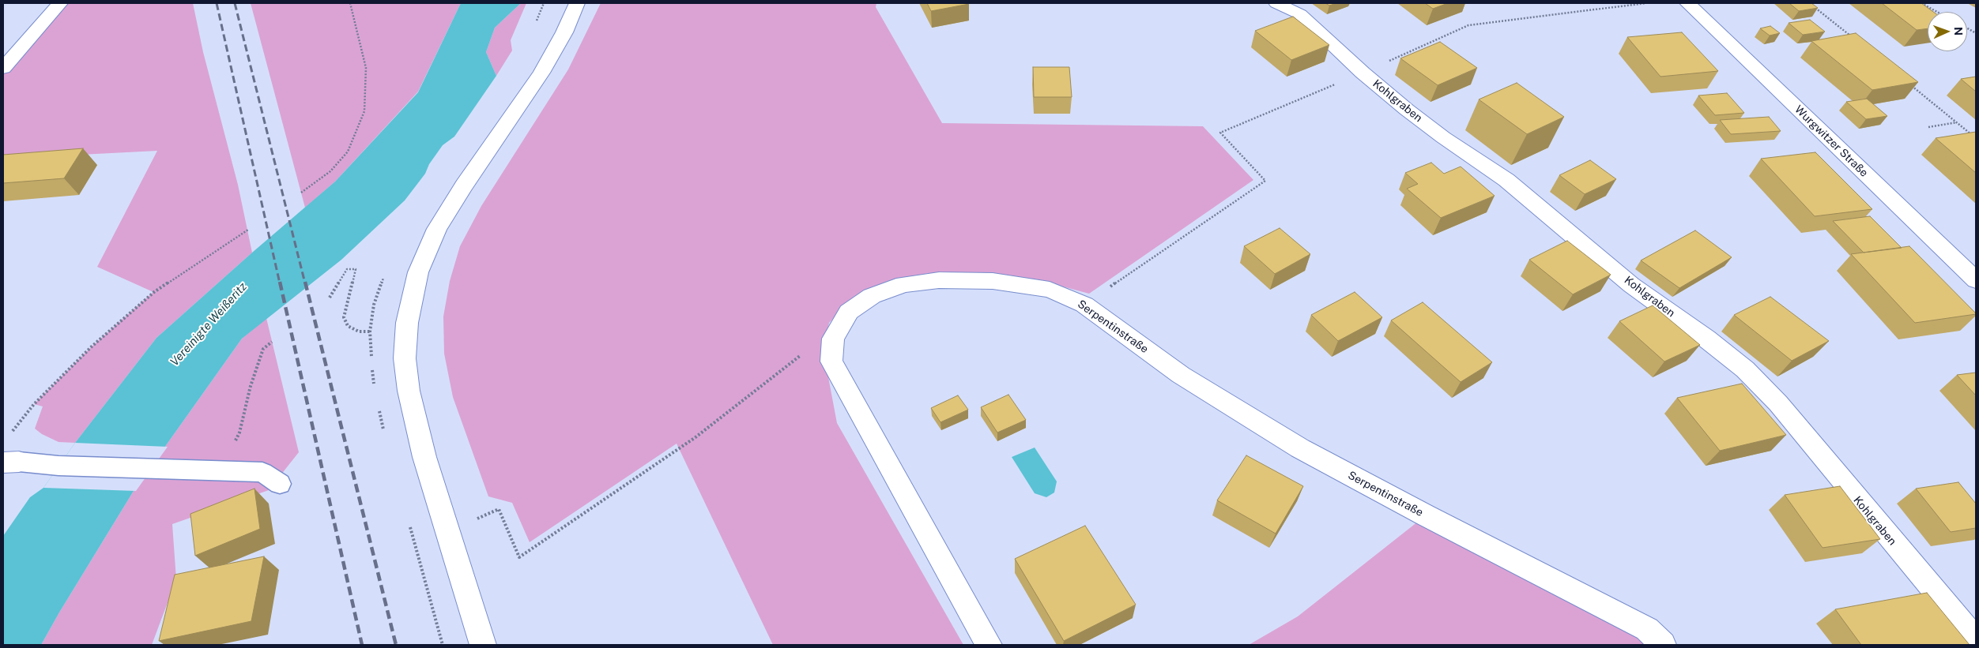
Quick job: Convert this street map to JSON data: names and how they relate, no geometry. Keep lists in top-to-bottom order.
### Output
{
  "streets": {
    "street": ["Kohlgraben", "Wurgwitzer Straße", "Serpentinstraße"]
  },
  "water": ["Vereinigte Weißeritz"],
  "north": "right"
}
